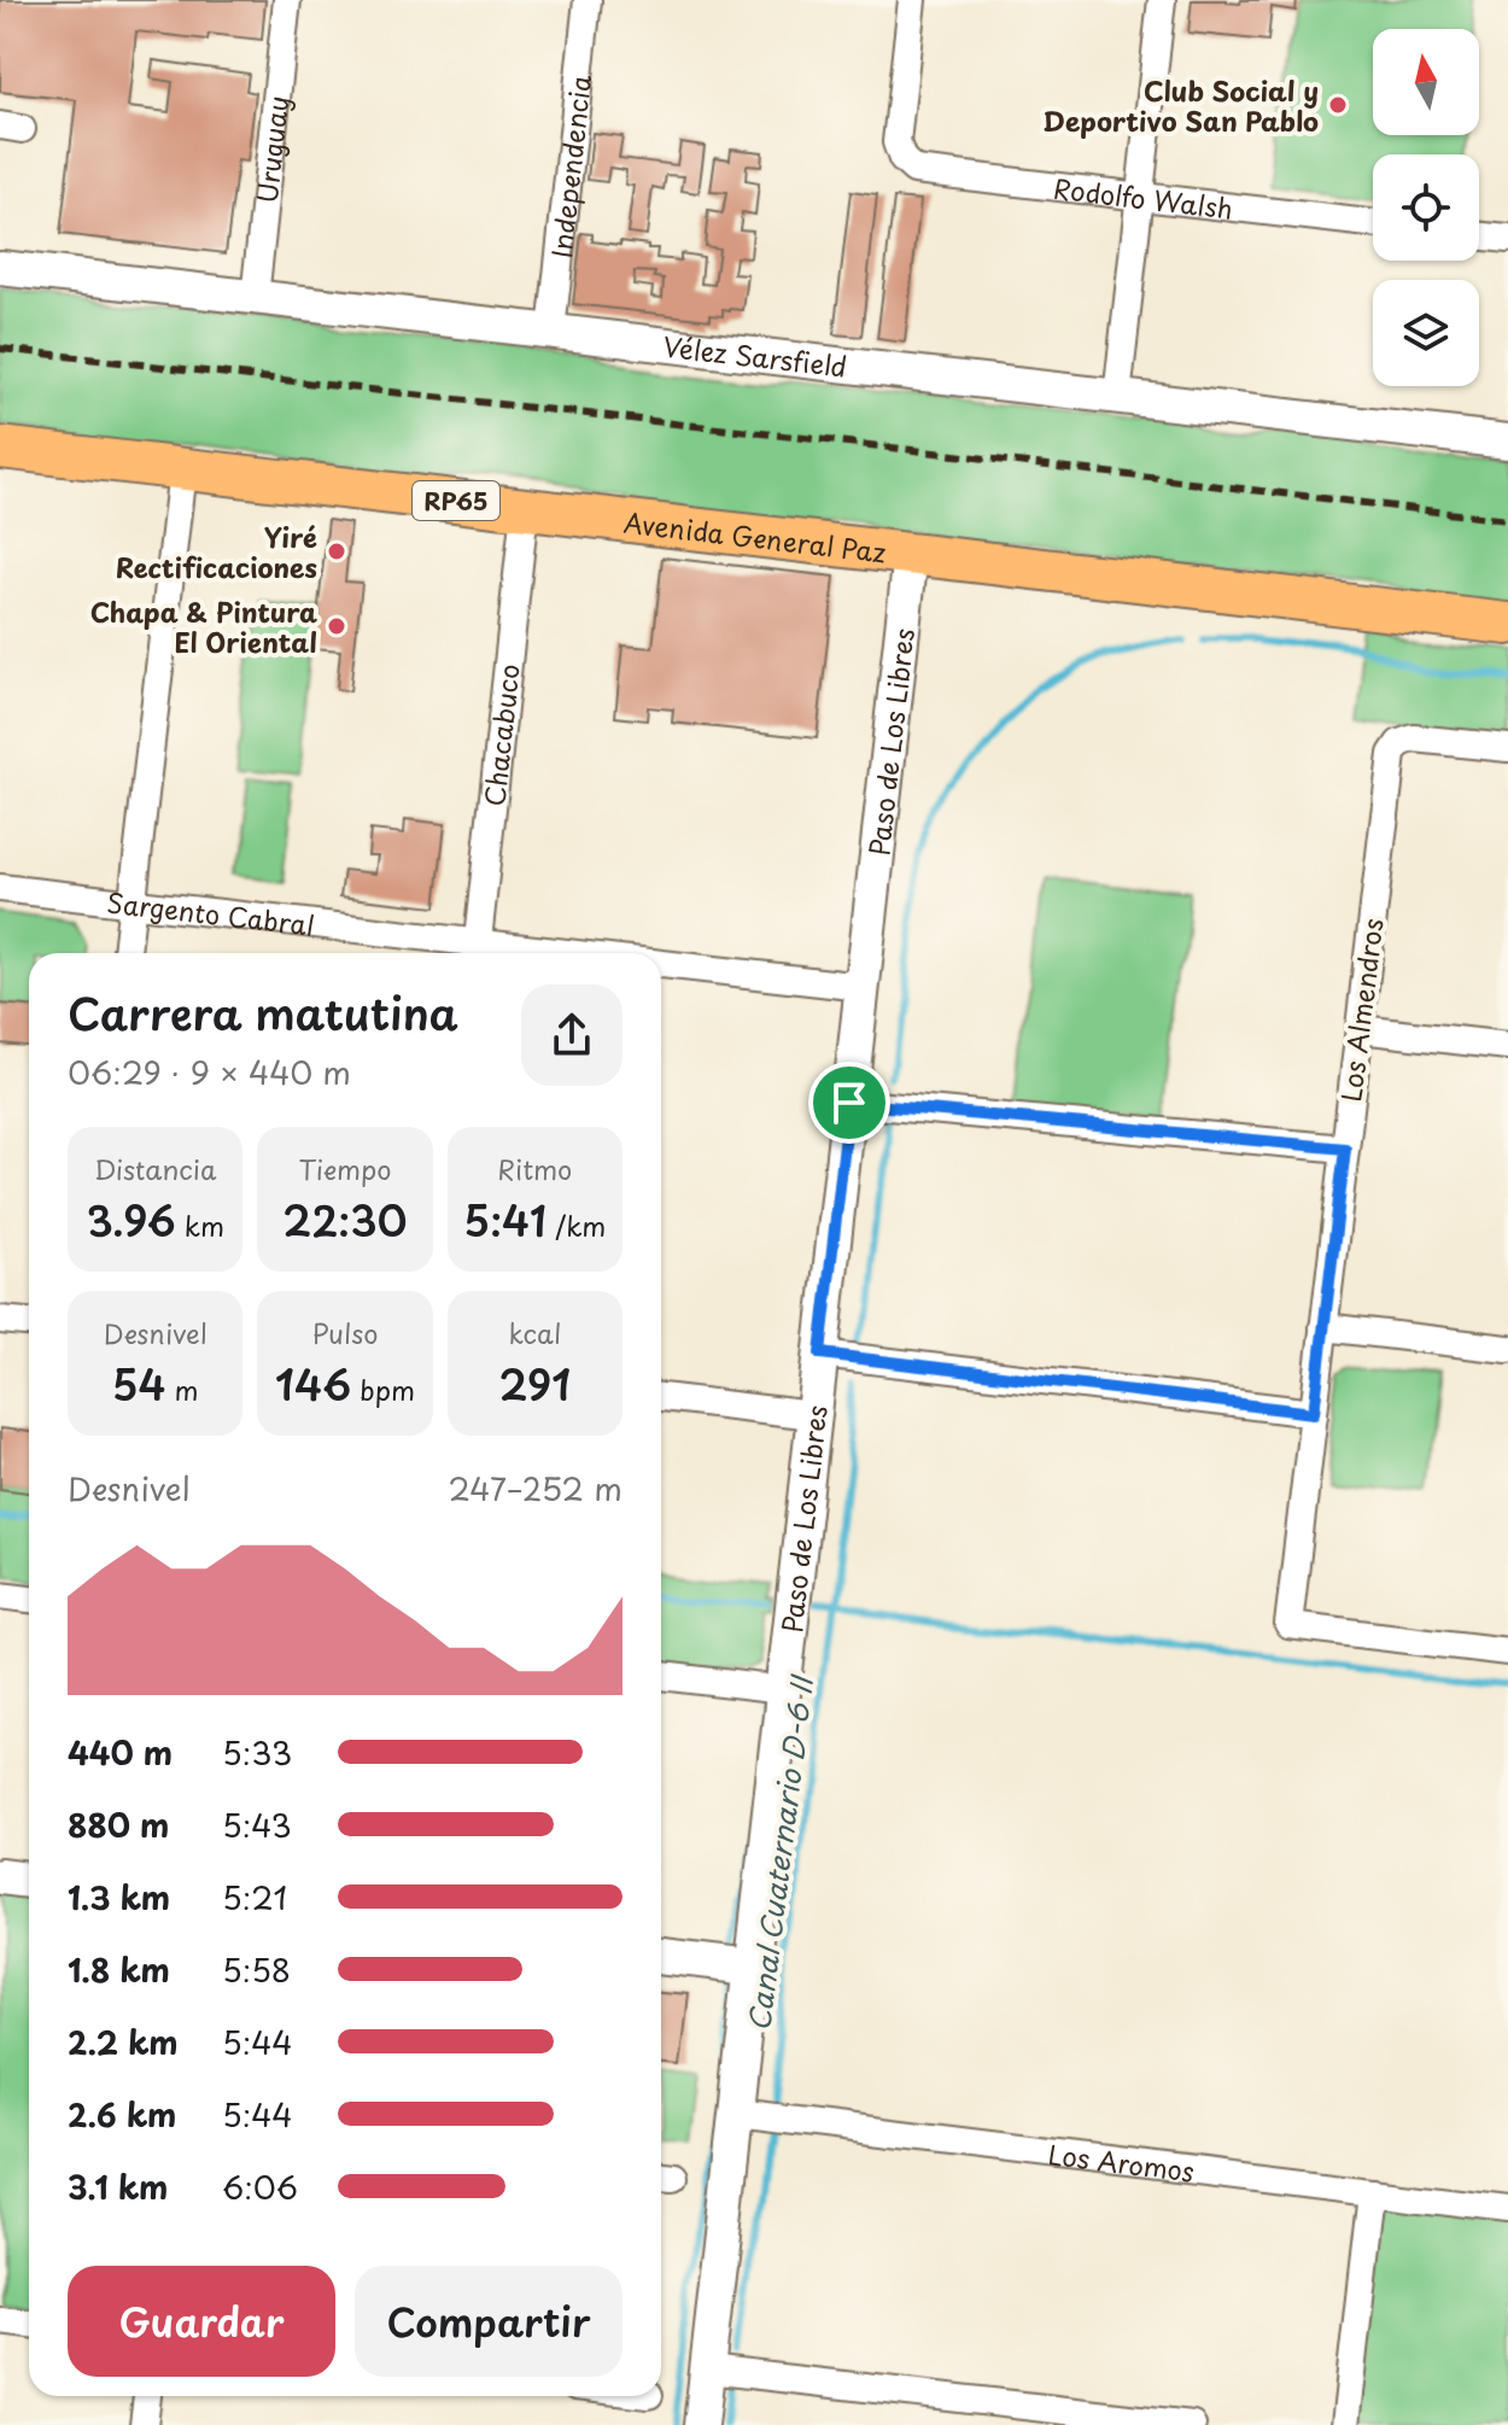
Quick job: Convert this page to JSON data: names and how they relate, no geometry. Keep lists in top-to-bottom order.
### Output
{
  "streets": {
    "main road": ["RP65", "Avenida General Paz"],
    "street": [
      "Uruguay",
      "Independencia",
      "Rodolfo Walsh",
      "Vélez Sarsfield",
      "Chacabuco",
      "Paso de Los Libres",
      "Sargento Cabral",
      "Los Almendros",
      "Los Aromos"
    ]
  },
  "crossings": [
    ["Uruguay", "Vélez Sarsfield"],
    ["Independencia", "Vélez Sarsfield"],
    ["Avenida General Paz", "Chacabuco"],
    ["Avenida General Paz", "Paso de Los Libres"],
    ["Chacabuco", "Sargento Cabral"],
    ["Paso de Los Libres", "Sargento Cabral"],
    ["Paso de Los Libres", "Los Aromos"]
  ],
  "water": ["Canal Cuaternario D-6 II"],
  "places": ["Club Social y Deportivo San Pablo", "Yiré Rectificaciones", "Chapa & Pintura El Oriental"],
  "north": "top",
  "page": {
    "heading": ["Carrera matutina", "06:29 · 9 × 440 m"],
    "stats": [
      ["Distancia", "3.96 km"],
      ["Tiempo", "22:30"],
      ["Ritmo", "5:41 /km"],
      ["Desnivel", "54 m"],
      ["Pulso", "146 bpm"],
      ["kcal", "291"]
    ],
    "chart": ["Desnivel", "247–252 m"],
    "list": [
      {
        "name": "440 m",
        "note": "5:33"
      },
      {
        "name": "880 m",
        "note": "5:43"
      },
      {
        "name": "1.3 km",
        "note": "5:21"
      },
      {
        "name": "1.8 km",
        "note": "5:58"
      },
      {
        "name": "2.2 km",
        "note": "5:44"
      },
      {
        "name": "2.6 km",
        "note": "5:44"
      },
      {
        "name": "3.1 km",
        "note": "6:06"
      }
    ],
    "buttons": ["Guardar", "Compartir"]
  }
}
